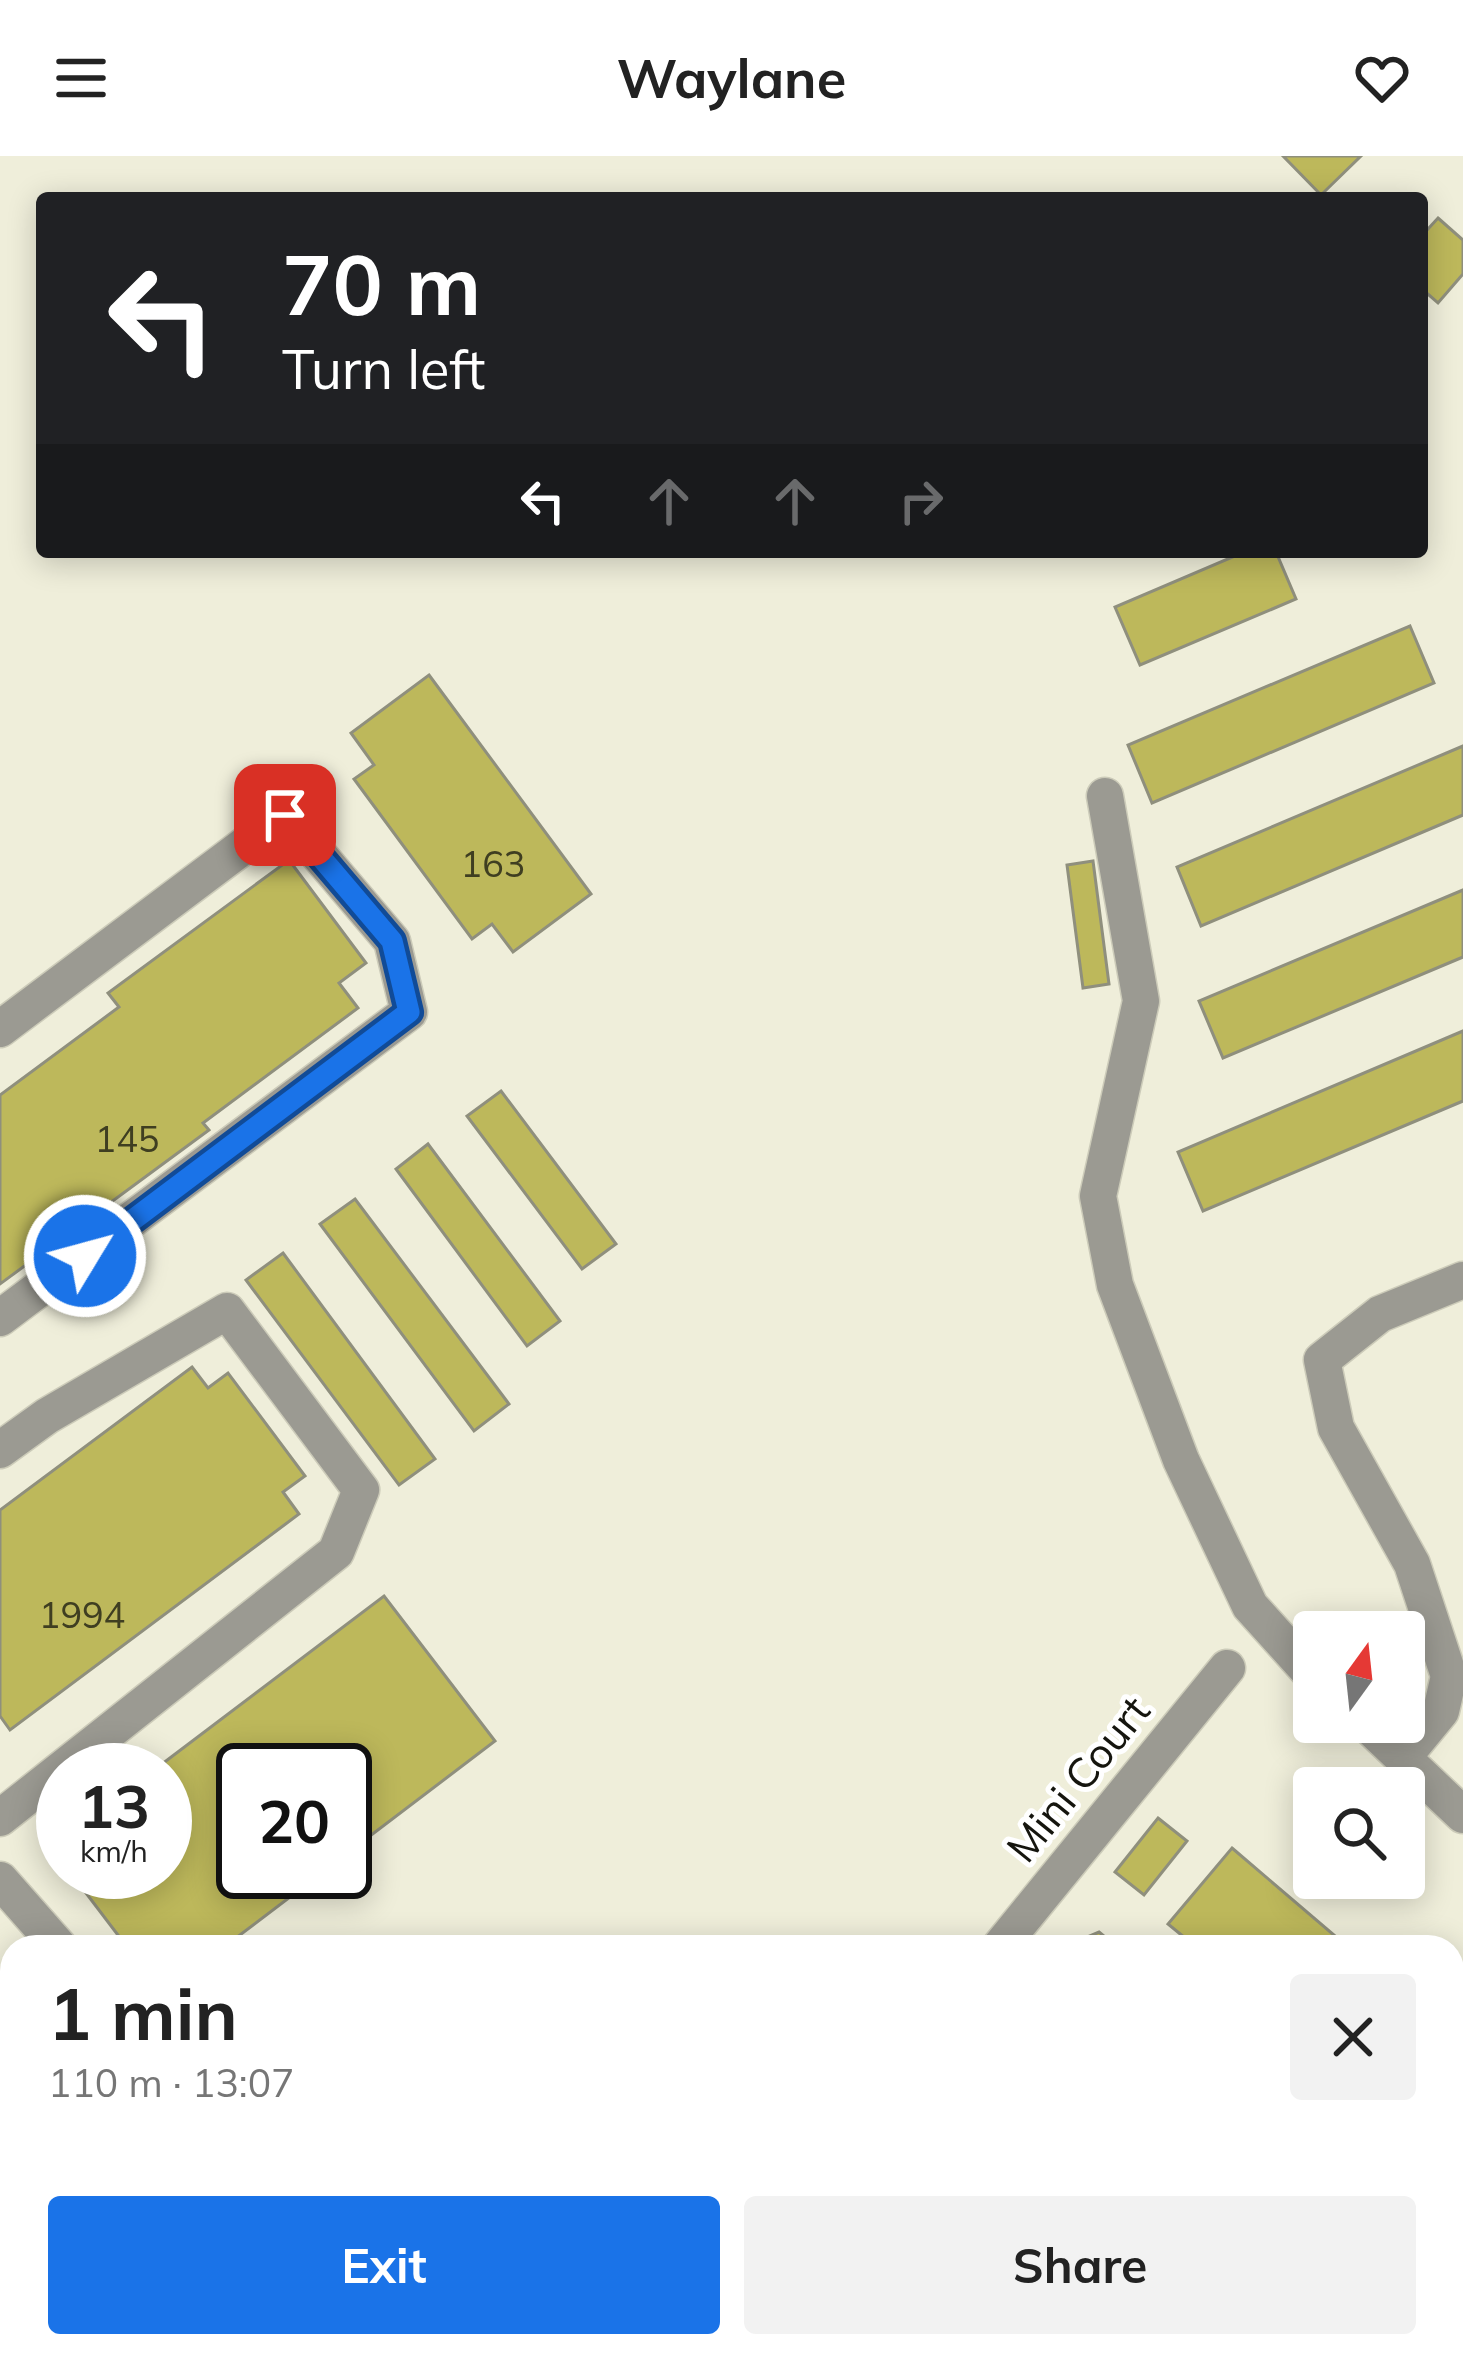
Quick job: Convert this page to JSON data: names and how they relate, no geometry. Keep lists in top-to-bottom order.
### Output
{
  "streets": {
    "street": ["Mini Court"]
  },
  "house_numbers": ["163", "145", "1994"],
  "north": "top",
  "page": {
    "header": "Waylane",
    "turn": ["70 m", "Turn left"],
    "speed": "13 km/h",
    "limit": "20",
    "heading": ["1 min", "110 m · 13:07"],
    "buttons": ["Exit", "Share"]
  }
}
